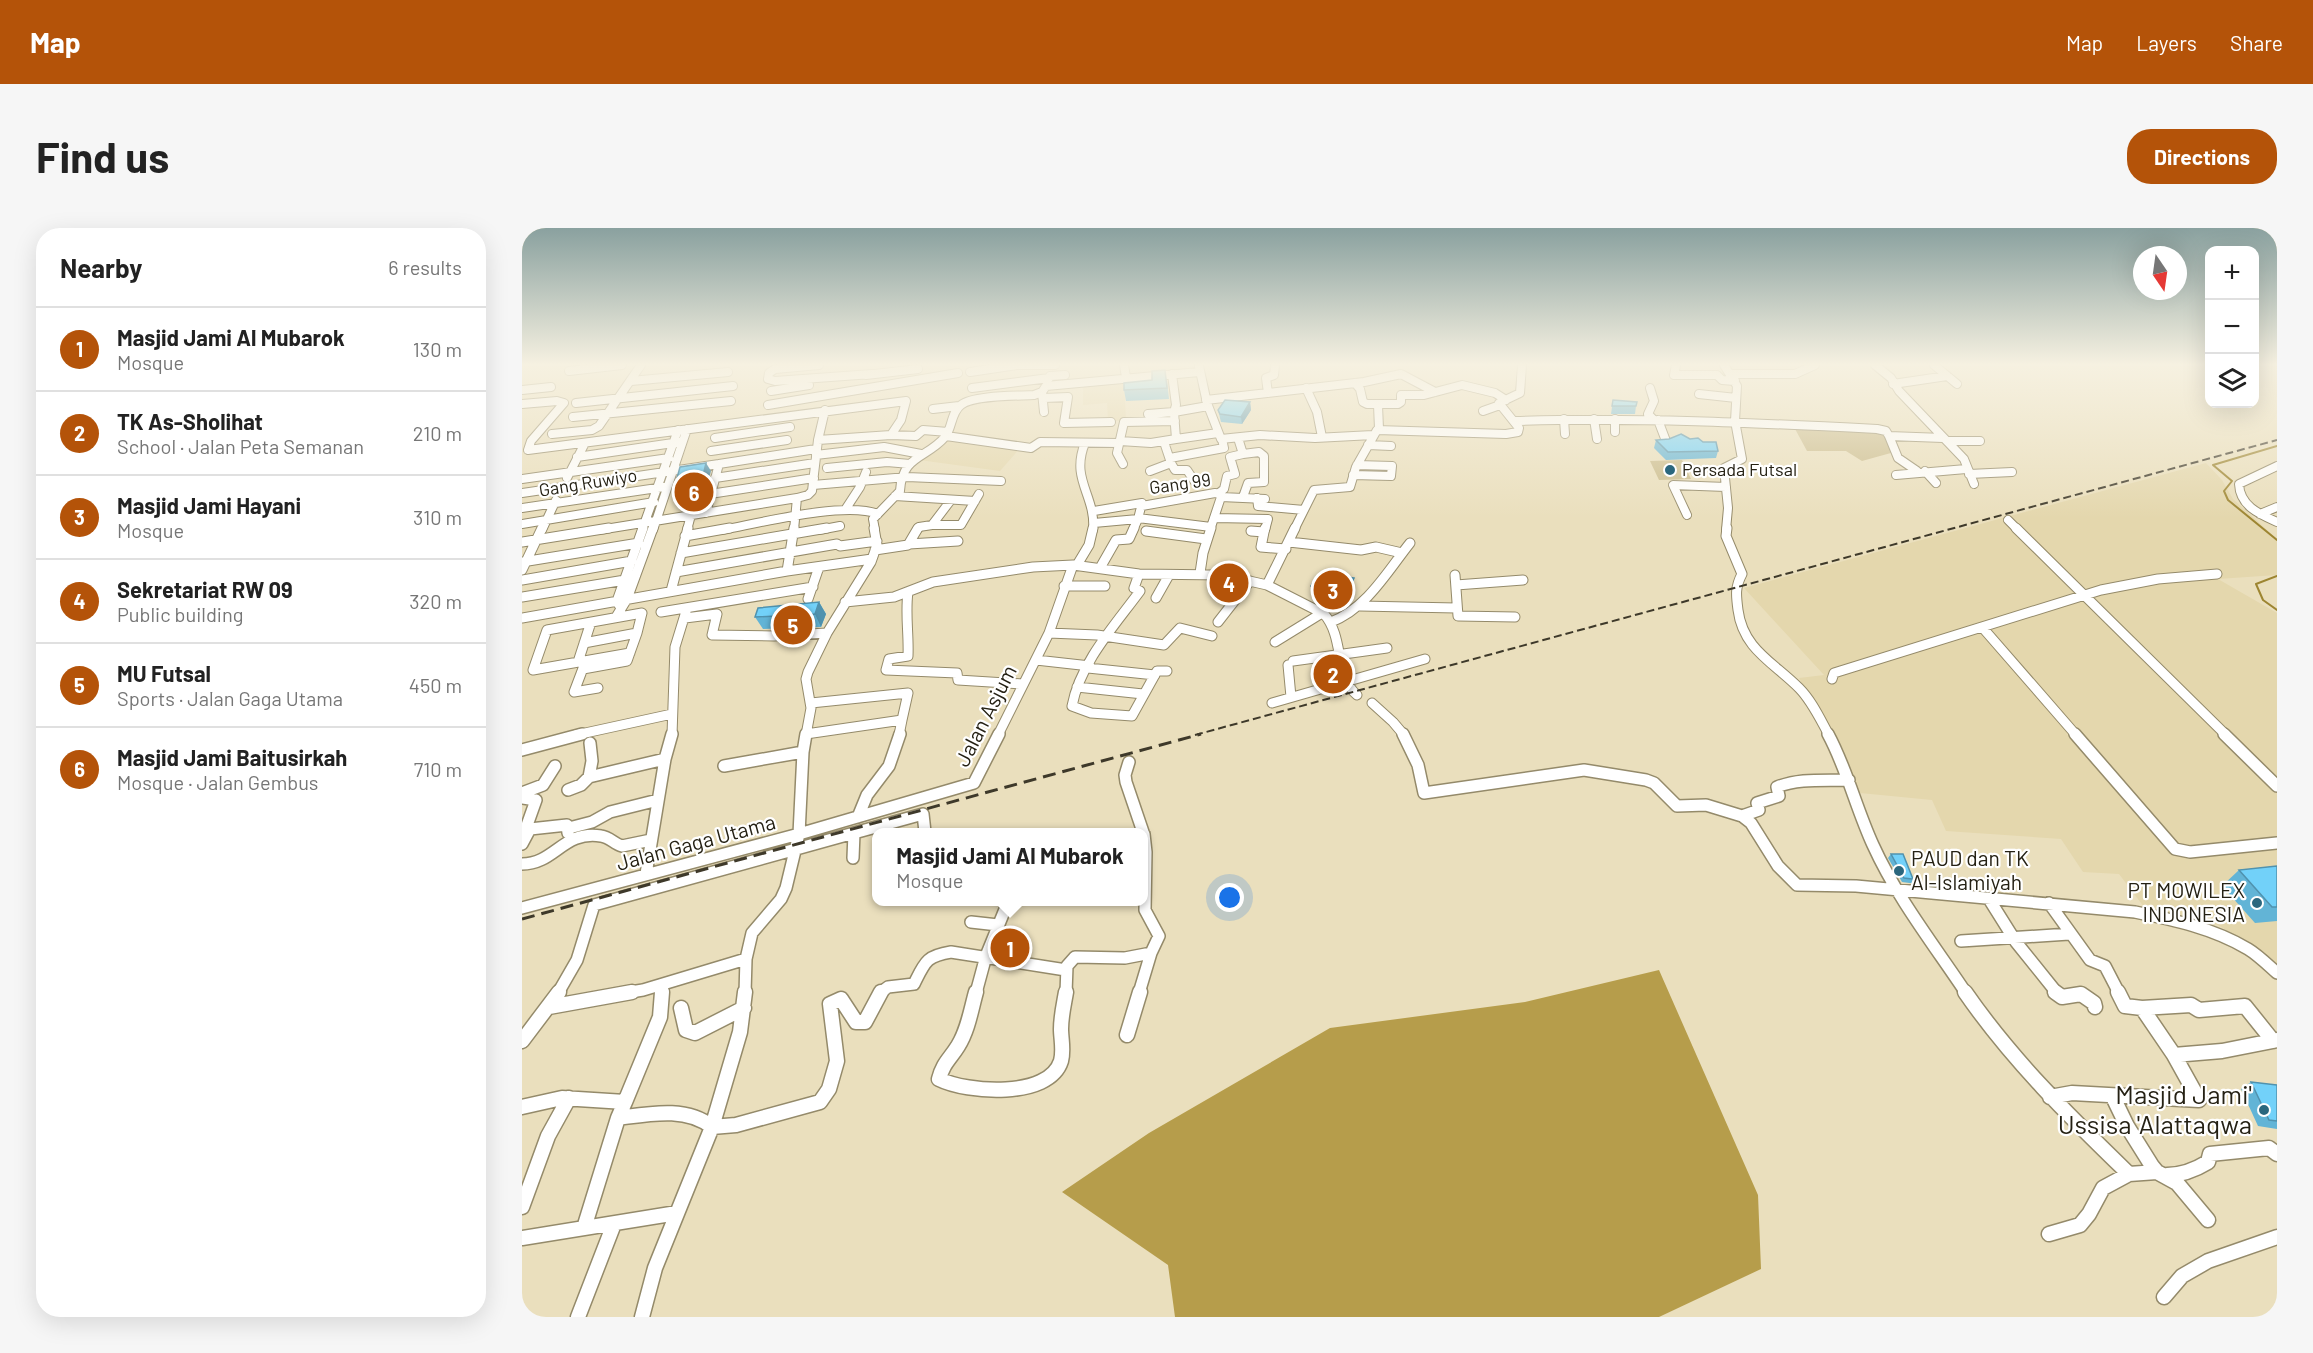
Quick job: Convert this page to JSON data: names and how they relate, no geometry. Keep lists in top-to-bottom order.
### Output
{
  "streets": {
    "street": [
      "Gang Ruwiyo",
      "Gang 99",
      "Jalan Asjum",
      "Jalan Gaga Utama"
    ]
  },
  "crossings": [
    ["Gang 99", "Jalan Asjum"],
    ["Jalan Asjum", "Jalan Gaga Utama"]
  ],
  "places": [
    "Persada Futsal",
    "PAUD dan TK Al-Islamiyah",
    "PT MOWILEX INDONESIA",
    "Masjid Jami' Ussisa 'Alattaqwa"
  ],
  "north": "bottom",
  "page": {
    "header": "Map",
    "nav": ["Map", "Layers", "Share"],
    "buttons": "Directions",
    "title": "Find us",
    "heading": ["Nearby", "6 results"],
    "map_buttons": ["+", "−"],
    "list": [
      {
        "mark": "1",
        "name": "Masjid Jami Al Mubarok",
        "note": "Mosque",
        "value": "130 m"
      },
      {
        "mark": "2",
        "name": "TK As-Sholihat",
        "note": "School · Jalan Peta Semanan",
        "value": "210 m"
      },
      {
        "mark": "3",
        "name": "Masjid Jami Hayani",
        "note": "Mosque",
        "value": "310 m"
      },
      {
        "mark": "4",
        "name": "Sekretariat RW 09",
        "note": "Public building",
        "value": "320 m"
      },
      {
        "mark": "5",
        "name": "MU Futsal",
        "note": "Sports · Jalan Gaga Utama",
        "value": "450 m"
      },
      {
        "mark": "6",
        "name": "Masjid Jami Baitusirkah",
        "note": "Mosque · Jalan Gembus",
        "value": "710 m"
      }
    ],
    "pins": [
      "6",
      "4",
      "3",
      "5",
      "2",
      "1"
    ],
    "popup": ["Masjid Jami Al Mubarok", "Mosque"]
  }
}
